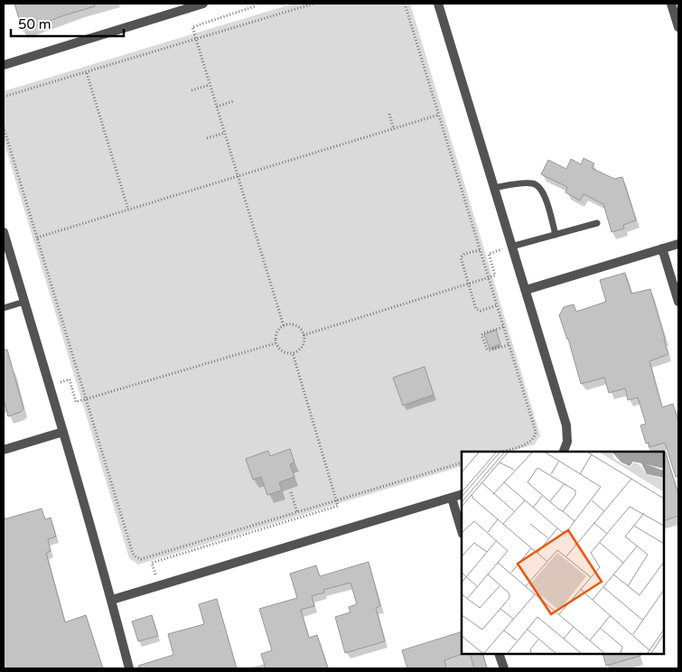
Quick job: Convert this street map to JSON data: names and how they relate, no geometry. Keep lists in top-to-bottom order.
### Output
{
  "scale_bar": "50 m"
}
